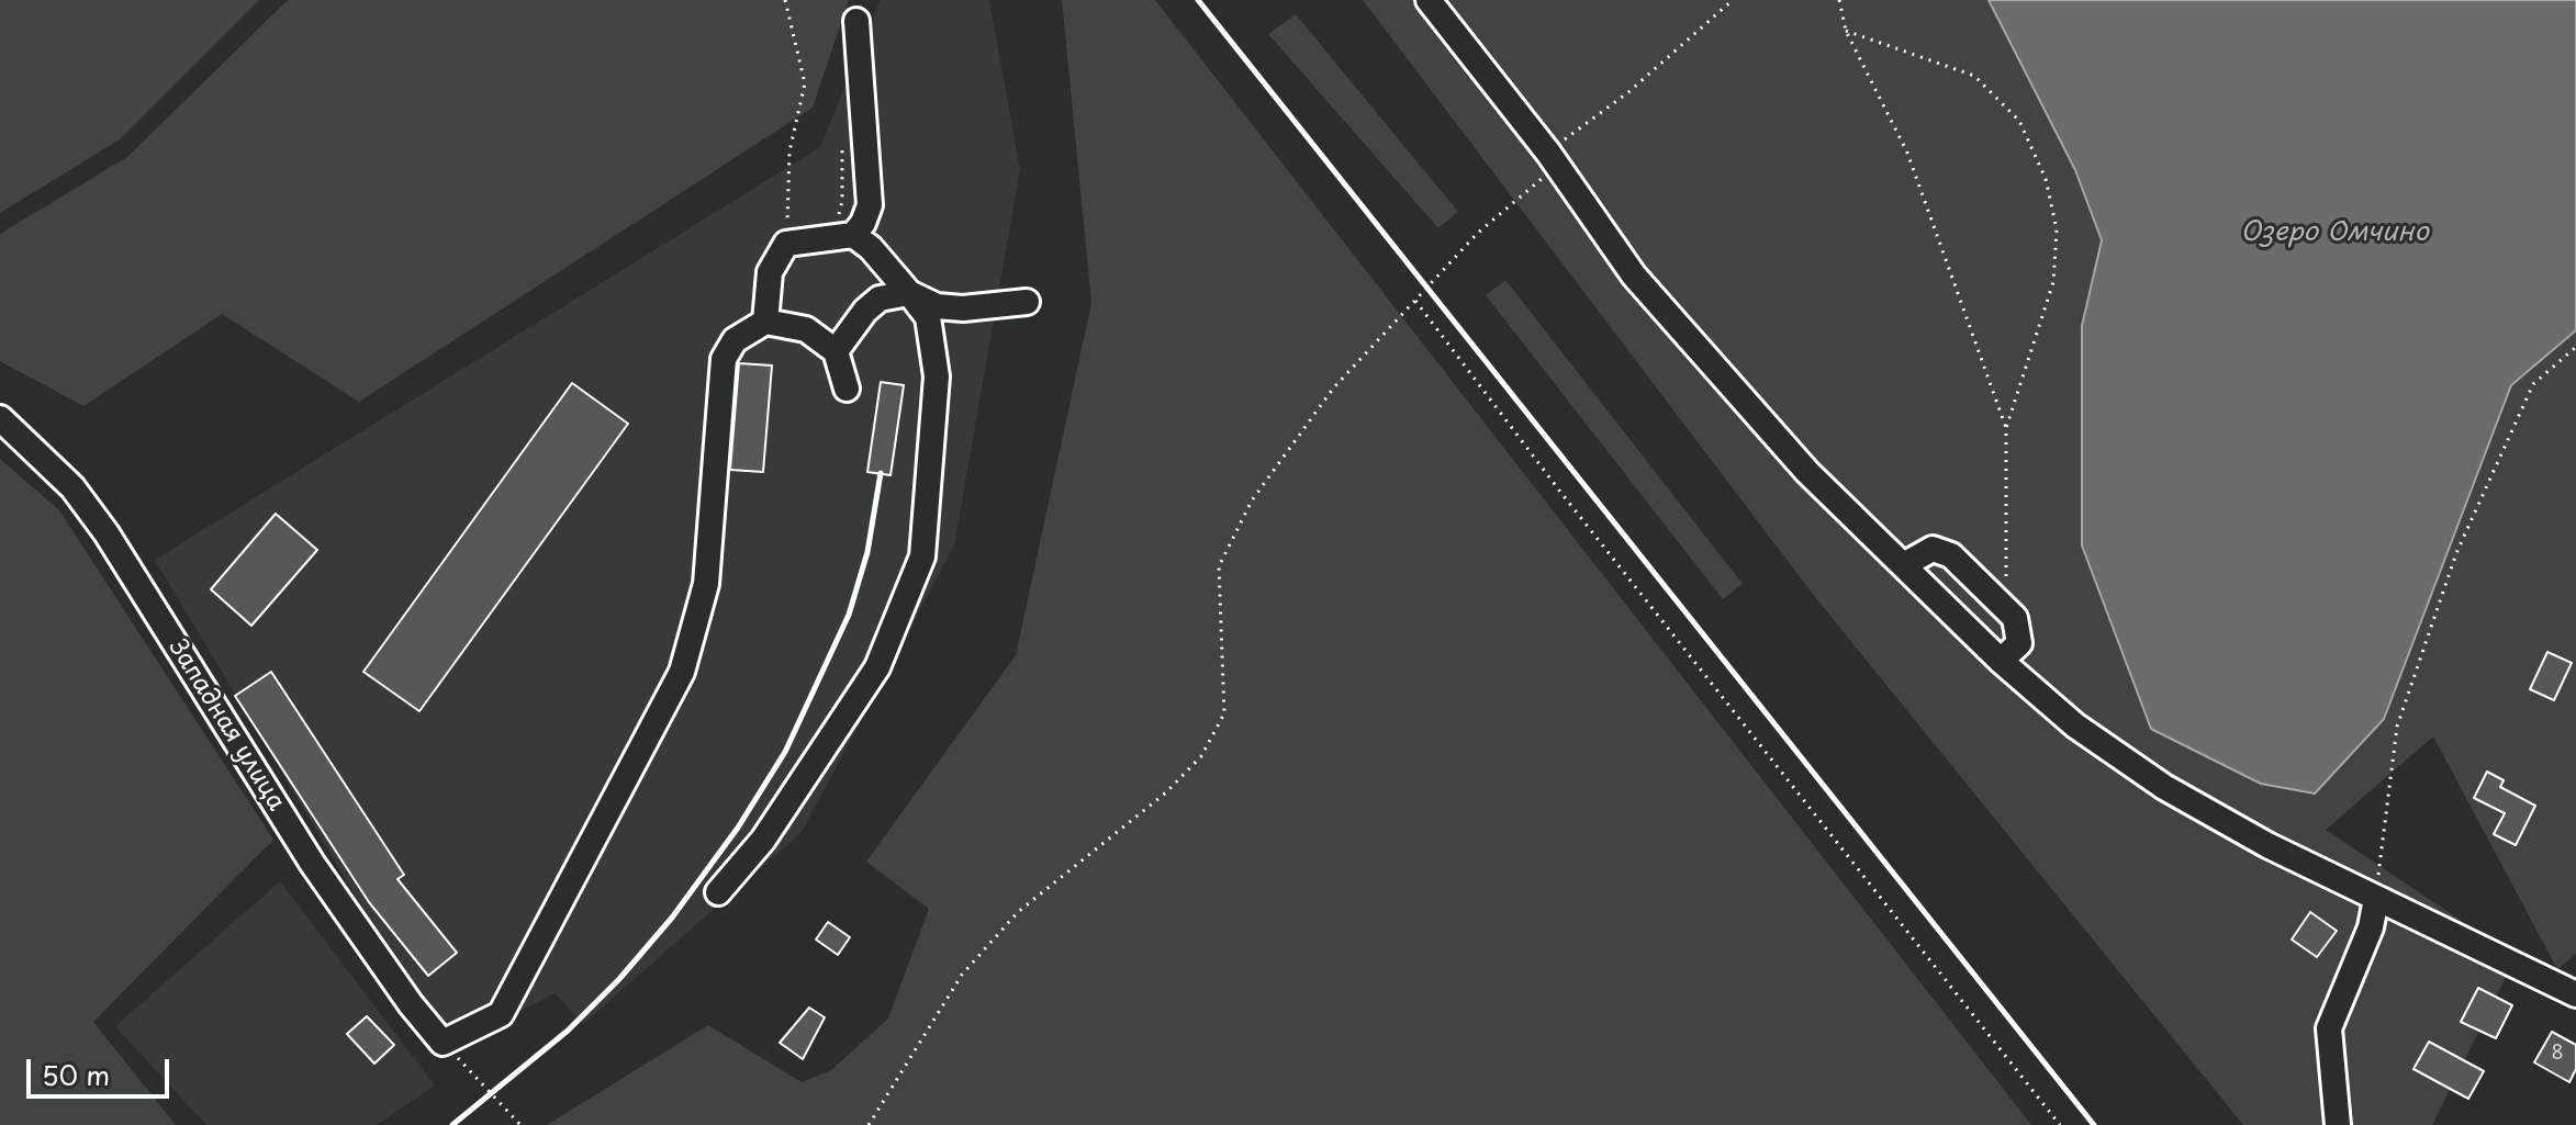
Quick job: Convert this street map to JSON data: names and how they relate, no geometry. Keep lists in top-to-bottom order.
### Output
{
  "streets": {
    "street": ["Западная улица"]
  },
  "water": ["Озеро Омчино"],
  "house_numbers": ["8"],
  "scale_bar": "50 m"
}
